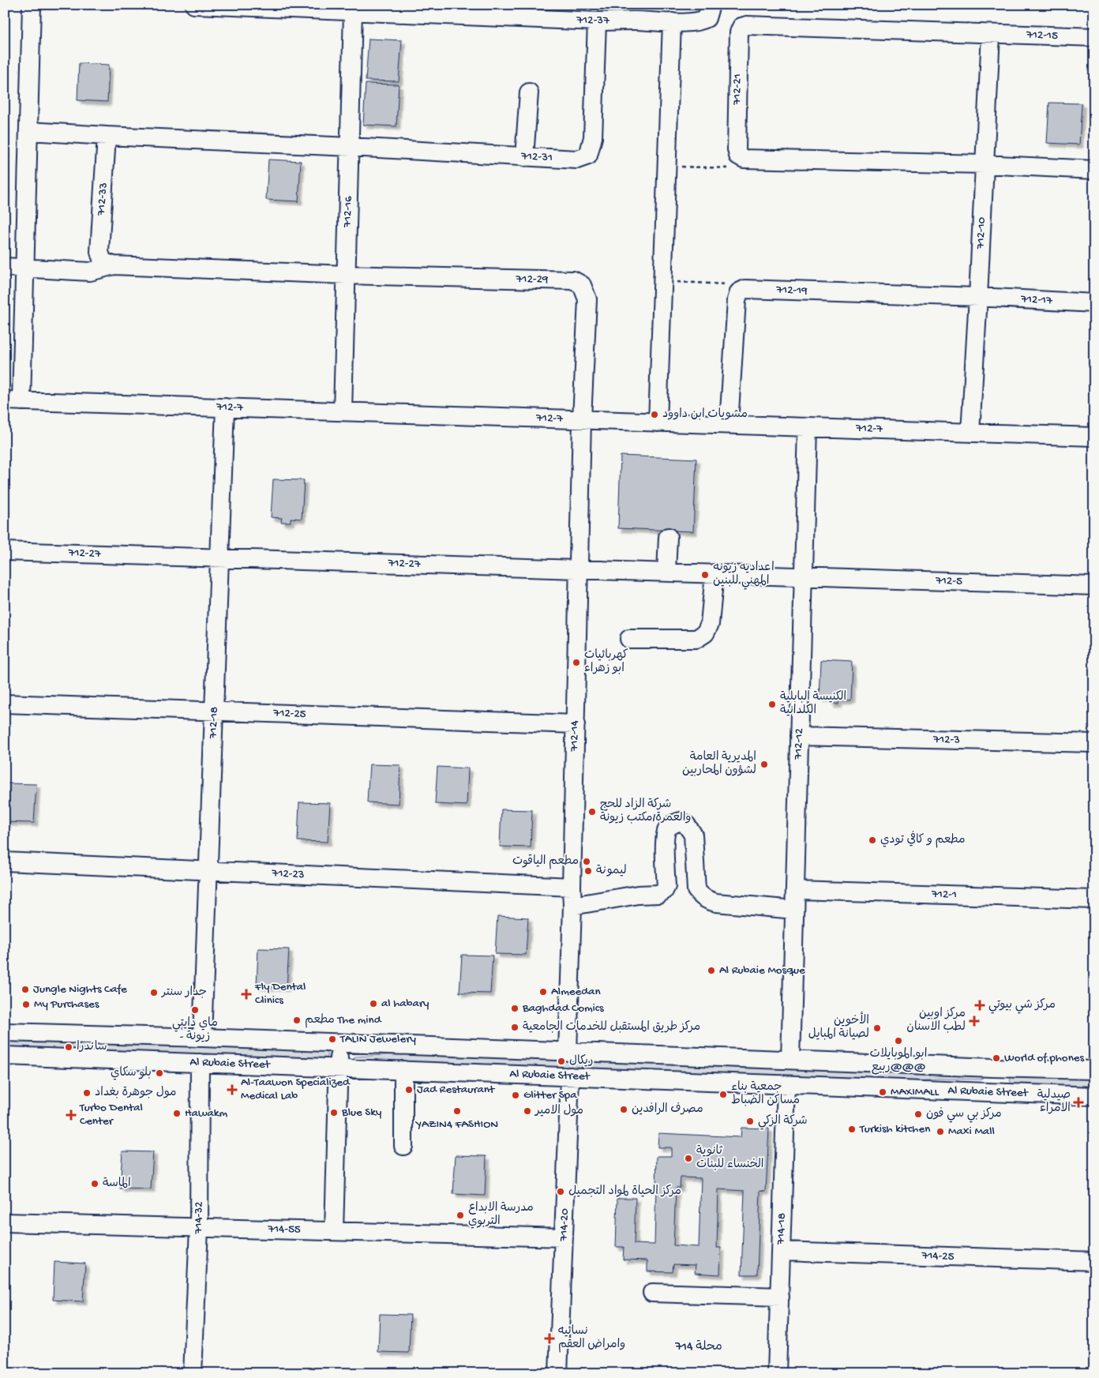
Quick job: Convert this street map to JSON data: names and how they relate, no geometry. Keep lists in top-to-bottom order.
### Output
{
  "streets": {
    "street": [
      "712-37",
      "712-15",
      "712-21",
      "712-31",
      "712-33",
      "712-16",
      "712-10",
      "712-29",
      "712-19",
      "712-17",
      "712-7",
      "712-27",
      "712-5",
      "712-25",
      "712-18",
      "712-14",
      "712-3",
      "712-12",
      "712-23",
      "712-1",
      "Al Rubaie Street",
      "714-32",
      "714-20",
      "714-18",
      "714-55",
      "714-25"
    ]
  },
  "crossings": [
    ["712-37", "712-31"],
    ["712-37", "712-16"],
    ["712-15", "712-21"],
    ["712-15", "712-10"],
    ["712-21", "712-10"],
    ["712-31", "712-16"],
    ["712-16", "712-29"],
    ["712-16", "712-7"],
    ["712-10", "712-19"],
    ["712-10", "712-17"],
    ["712-10", "712-7"],
    ["712-29", "712-7"],
    ["712-29", "712-14"],
    ["712-19", "712-17"],
    ["712-7", "712-18"],
    ["712-7", "712-14"],
    ["712-7", "712-12"],
    ["712-27", "712-5"],
    ["712-27", "712-18"],
    ["712-27", "712-14"],
    ["712-27", "712-12"],
    ["712-5", "712-12"],
    ["712-25", "712-18"],
    ["712-25", "712-14"],
    ["712-18", "712-23"],
    ["712-18", "Al Rubaie Street"],
    ["712-14", "712-23"],
    ["712-14", "Al Rubaie Street"],
    ["712-3", "712-12"],
    ["712-12", "712-1"],
    ["712-12", "Al Rubaie Street"],
    ["Al Rubaie Street", "714-32"],
    ["Al Rubaie Street", "714-20"],
    ["Al Rubaie Street", "714-18"],
    ["714-32", "714-55"],
    ["714-20", "714-55"],
    ["714-18", "714-25"]
  ],
  "districts": ["محلة 714"],
  "places": {
    "other": [
      "مشويات ابن داوود",
      "اعداديه زيونه المهني للبنين",
      "كهربائيات ابو زهراء",
      "الكنيسة البابلية الكلدانية",
      "المديرية العامة لشؤون المحاربين",
      "شركة الزاد للحج والعمرة/مكتب زيونة",
      "مطعم و كافي تودي",
      "مطعم الياقوت",
      "ليمونة",
      "Al Rubaie Mosque",
      "Jungle Nights Cafe",
      "Almeedan",
      "جدار سنتر",
      "al habary",
      "My Purchases",
      "Baghdad Comics",
      "ماي دايتي - زيونة",
      "مطعم The mind",
      "مركز طريق المستقبل للخدمات الجامعية",
      "الأخوين لصيانة المبايل",
      "TALIN Jewelery",
      "ابو الموبايلات ربيع@@@",
      "ساندرا",
      "World of phones",
      "ريكال",
      "بلو سكاي",
      "Jad Restaurant",
      "MAXIMALL",
      "مول جوهرة بغداد",
      "جمعية بناء مساكن الضباط",
      "Glitter Spa",
      "مصرف الرافدين",
      "YAZIN4 FASHION",
      "مول الامير",
      "Blue Sky",
      "Hawakm",
      "مركز بي سي فون",
      "شركة الزكي",
      "Turkish kitchen",
      "Maxi Mall",
      "ثانوية الخنساء للبنات",
      "الماسة",
      "مركز الحياة لمواد التجميل",
      "مدرسة الابداع التربوي"
    ],
    "health": [
      "Fly Dental Clinics",
      "مركز شي بيوتي",
      "مركز اوبين لطب الاسنان",
      "Al-Taawon Specialized Medical Lab",
      "صيدلية الامراء",
      "Turbo Dental Center",
      "نسائيه وامراض العقم"
    ]
  }
}
